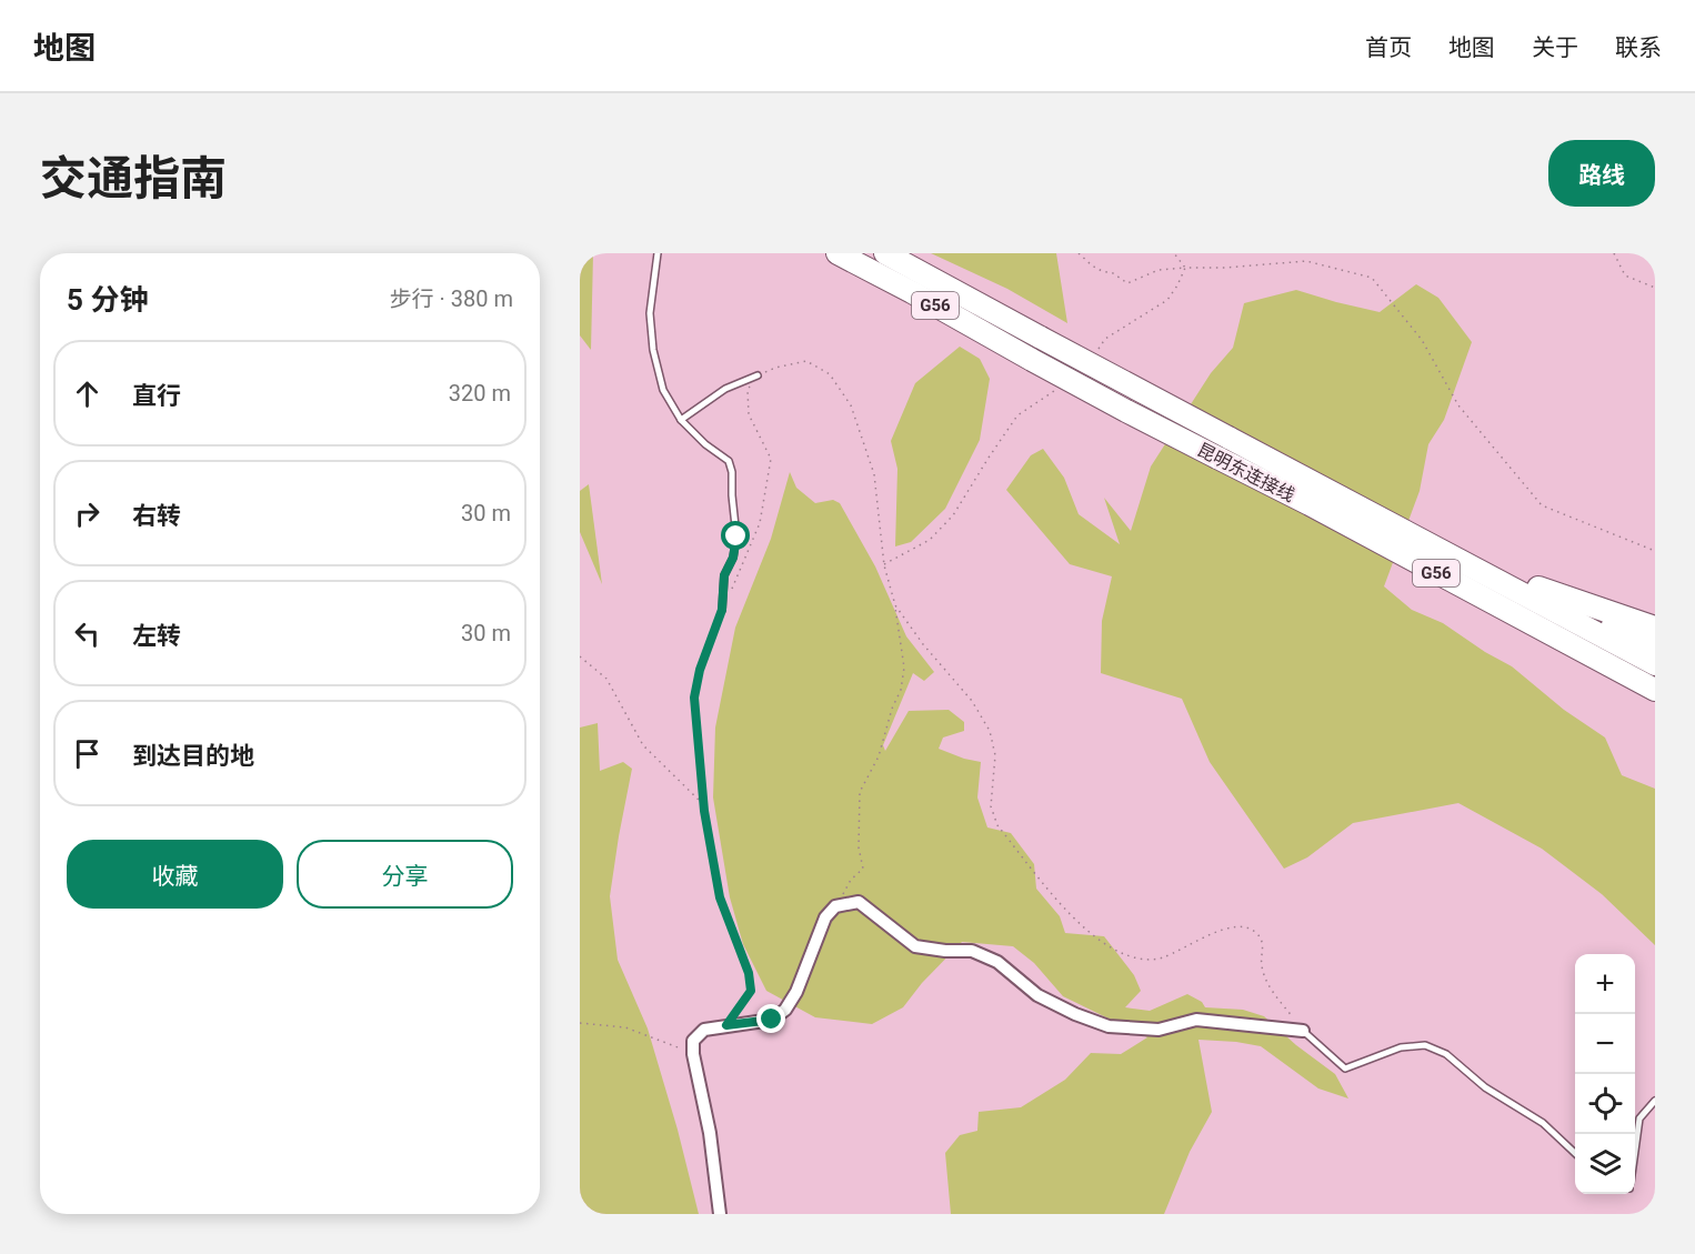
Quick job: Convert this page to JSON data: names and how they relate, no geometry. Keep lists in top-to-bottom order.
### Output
{
  "streets": {
    "highway": ["G56", "昆明东连接线"]
  },
  "page": {
    "header": "地图",
    "nav": [
      "首页",
      "地图",
      "关于",
      "联系"
    ],
    "title": "交通指南",
    "buttons": [
      "路线",
      ["收藏", "分享"]
    ],
    "heading": ["5 分钟", "步行 · 380 m"],
    "list": [
      ["直行", "320 m"],
      ["右转", "30 m"],
      ["左转", "30 m"],
      "到达目的地"
    ],
    "map_buttons": ["+", "−"]
  }
}
